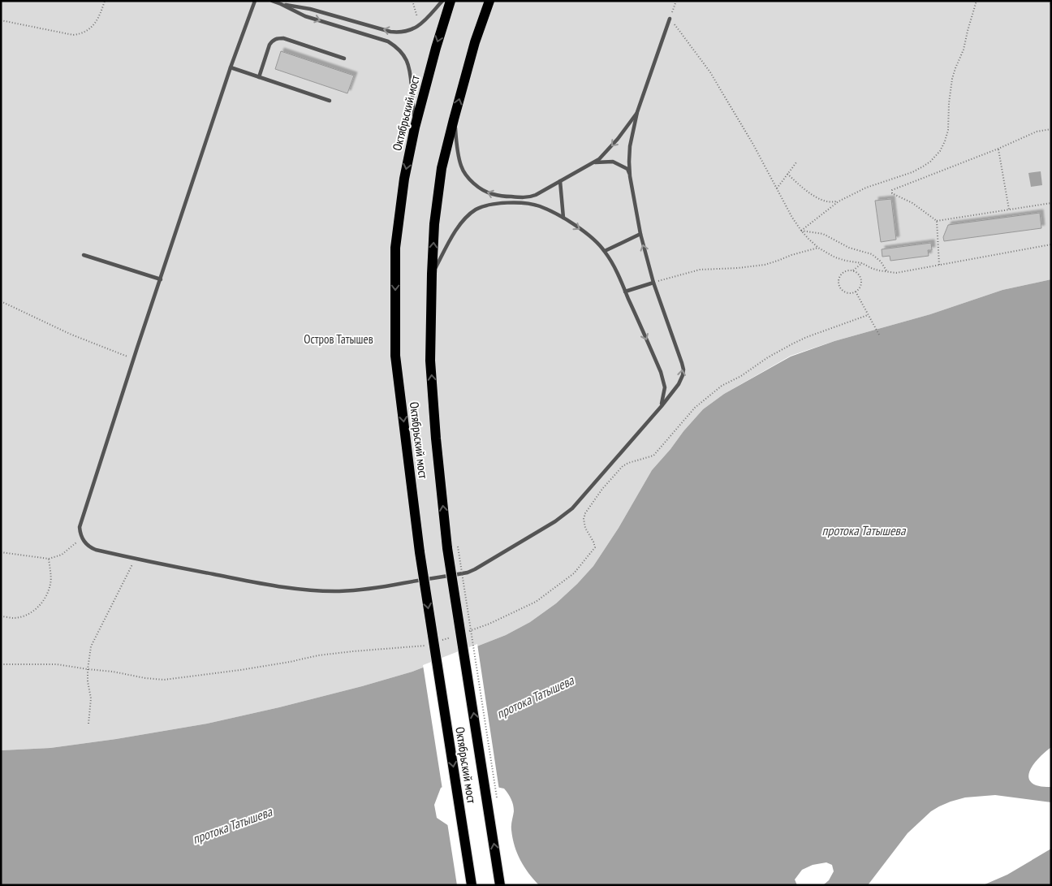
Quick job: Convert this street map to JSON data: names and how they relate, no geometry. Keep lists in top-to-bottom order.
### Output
{
  "streets": {
    "main road": ["Октябрьский мост"]
  },
  "water": ["протока Татышева"],
  "parks": ["Остров Татышев"]
}
